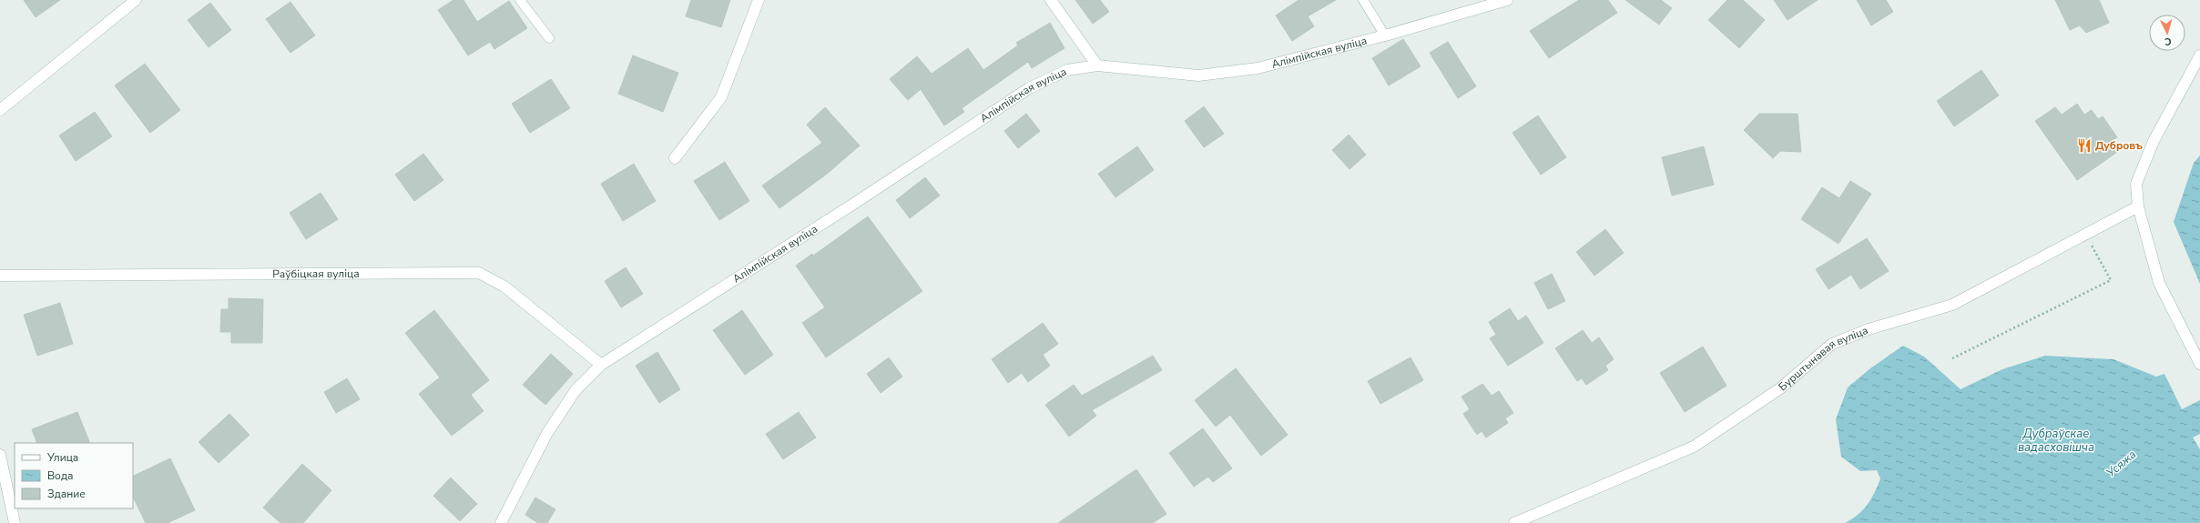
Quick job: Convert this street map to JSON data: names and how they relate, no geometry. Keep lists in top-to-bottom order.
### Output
{
  "streets": {
    "street": ["Алімпійская вуліца", "Раўбіцкая вуліца", "Бурштынавая вуліца"]
  },
  "crossings": [
    ["Алімпійская вуліца", "Раўбіцкая вуліца"]
  ],
  "water": ["Дубраўскае вадасховішча", "Усяжа"],
  "places": {
    "restaurant": ["Дубровъ"]
  },
  "legend": ["Улица", "Вода", "Здание"],
  "north": "bottom"
}
